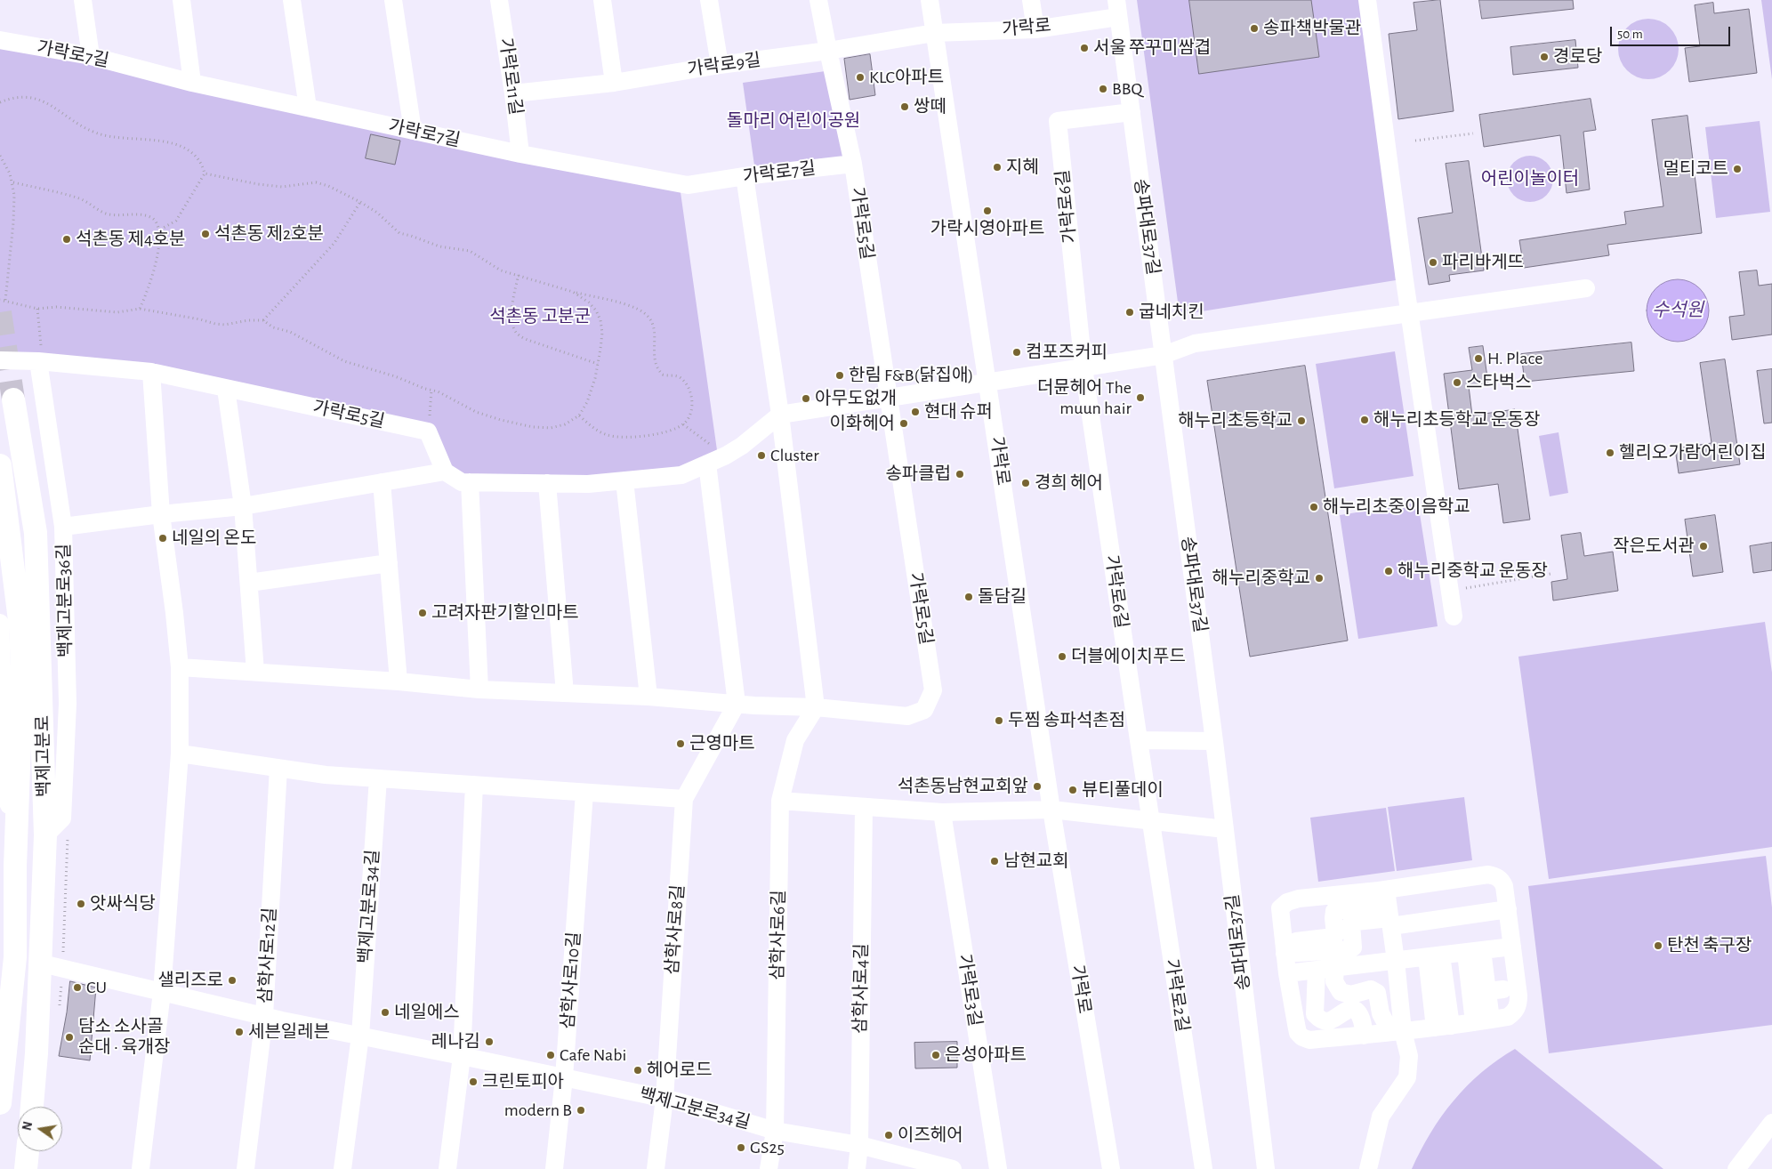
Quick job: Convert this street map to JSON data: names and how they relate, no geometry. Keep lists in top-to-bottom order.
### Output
{
  "streets": {
    "main road": ["백제고분로"],
    "street": [
      "가락로",
      "가락로7길",
      "가락로9길",
      "가락로11길",
      "가락로6길",
      "가락로5길",
      "송파대로37길",
      "백제고분로36길",
      "백제고분로34길",
      "삼학사로8길",
      "삼학사로6길",
      "삼학사로12길",
      "삼학사로10길",
      "삼학사로4길",
      "가락로3길",
      "가락로2길"
    ]
  },
  "crossings": [
    ["가락로", "가락로9길"],
    ["가락로", "송파대로37길"],
    ["가락로7길", "가락로11길"],
    ["가락로7길", "가락로5길"],
    ["가락로9길", "가락로11길"],
    ["가락로9길", "가락로5길"],
    ["가락로6길", "송파대로37길"],
    ["가락로6길", "가락로2길"],
    ["가락로5길", "백제고분로36길"],
    ["가락로5길", "삼학사로8길"],
    ["가락로5길", "삼학사로6길"],
    ["백제고분로36길", "백제고분로"],
    ["백제고분로", "백제고분로34길"],
    ["백제고분로34길", "삼학사로8길"],
    ["백제고분로34길", "삼학사로6길"],
    ["백제고분로34길", "삼학사로12길"],
    ["백제고분로34길", "삼학사로10길"],
    ["백제고분로34길", "삼학사로4길"]
  ],
  "water": ["수석원"],
  "parks": ["돌마리 어린이공원", "어린이놀이터", "석촌동 고분군"],
  "places": [
    "송파책박물관",
    "서울 쭈꾸미쌈겹",
    "경로당",
    "KLC아파트",
    "BBQ",
    "쌍떼",
    "지혜",
    "멀티코트",
    "가락시영아파트",
    "석촌동 제2호분",
    "석촌동 제4호분",
    "파리바게뜨",
    "굽네치킨",
    "컴포즈커피",
    "H. Place",
    "한림 F&B(닭집애)",
    "스타벅스",
    "더뮨헤어 The muun hair",
    "아무도없개",
    "현대 슈퍼",
    "해누리초등학교 운동장",
    "해누리초등학교",
    "이화헤어",
    "헬리오가람어린이집",
    "Cluster",
    "송파클럽",
    "경희 헤어",
    "해누리초중이음학교",
    "네일의 온도",
    "작은도서관",
    "해누리중학교 운동장",
    "해누리중학교",
    "돌담길",
    "고려자판기할인마트",
    "더블에이치푸드",
    "두찜 송파석촌점",
    "근영마트",
    "석촌동남현교회앞",
    "뷰티풀데이",
    "남현교회",
    "앗싸식당",
    "탄천 축구장",
    "샐리즈로",
    "CU",
    "네일에스",
    "세븐일레븐",
    "담소 소사골 순대 • 육개장",
    "레나김",
    "Cafe Nabi",
    "은성아파트",
    "헤어로드",
    "크린토피아",
    "modern B",
    "이즈헤어",
    "GS25"
  ],
  "scale_bar": "50 m",
  "north": "left"
}
